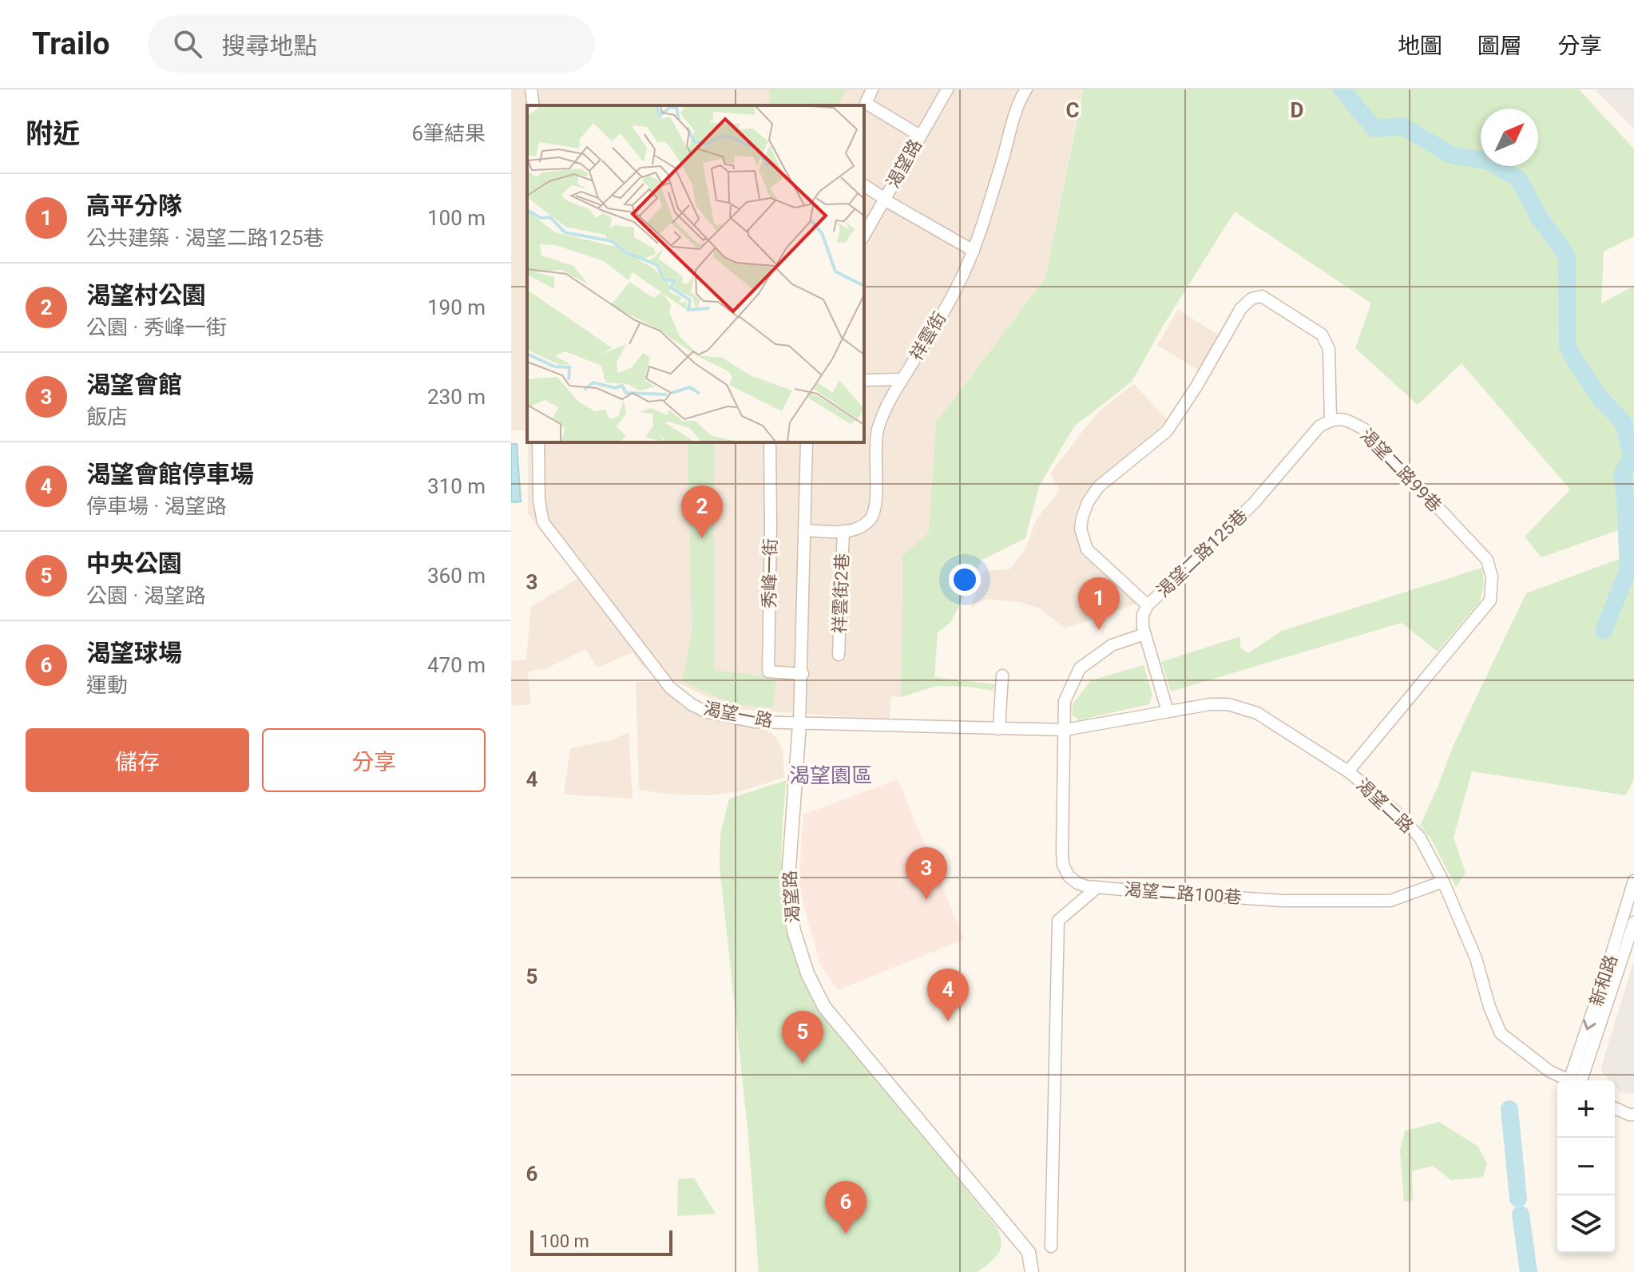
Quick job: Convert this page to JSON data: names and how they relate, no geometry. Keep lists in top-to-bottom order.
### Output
{
  "streets": {
    "street": [
      "渴望路",
      "祥雲街",
      "渴望二路99巷",
      "渴望二路125巷",
      "秀峰一街",
      "祥雲街2巷",
      "渴望一路",
      "渴望二路",
      "渴望二路100巷",
      "新和路"
    ]
  },
  "crossings": [
    ["渴望路", "祥雲街"],
    ["渴望路", "秀峰一街"],
    ["渴望路", "渴望一路"],
    ["祥雲街", "祥雲街2巷"],
    ["渴望二路99巷", "渴望二路125巷"],
    ["渴望二路99巷", "渴望二路"],
    ["渴望二路125巷", "渴望二路"],
    ["渴望二路125巷", "渴望二路100巷"],
    ["渴望一路", "渴望二路"],
    ["渴望一路", "渴望二路100巷"],
    ["渴望二路", "渴望二路100巷"]
  ],
  "districts": ["渴望園區"],
  "scale_bar": "100 m",
  "north": "top right",
  "page": {
    "header": "Trailo",
    "search": "搜尋地點",
    "nav": ["地圖", "圖層", "分享"],
    "heading": ["附近", "6筆結果"],
    "list": [
      {
        "mark": "1",
        "name": "高平分隊",
        "note": "公共建築 · 渴望二路125巷",
        "value": "100 m"
      },
      {
        "mark": "2",
        "name": "渴望村公園",
        "note": "公園 · 秀峰一街",
        "value": "190 m"
      },
      {
        "mark": "3",
        "name": "渴望會館",
        "note": "飯店",
        "value": "230 m"
      },
      {
        "mark": "4",
        "name": "渴望會館停車場",
        "note": "停車場 · 渴望路",
        "value": "310 m"
      },
      {
        "mark": "5",
        "name": "中央公園",
        "note": "公園 · 渴望路",
        "value": "360 m"
      },
      {
        "mark": "6",
        "name": "渴望球場",
        "note": "運動",
        "value": "470 m"
      }
    ],
    "pins": [
      "2",
      "1",
      "3",
      "4",
      "5",
      "6"
    ],
    "buttons": ["儲存", "分享"],
    "map_buttons": ["+", "−"],
    "scale": "100 m"
  },
  "grid": {
    "columns": ["C", "D"],
    "rows": [
      "3",
      "4",
      "5",
      "6"
    ]
  }
}
